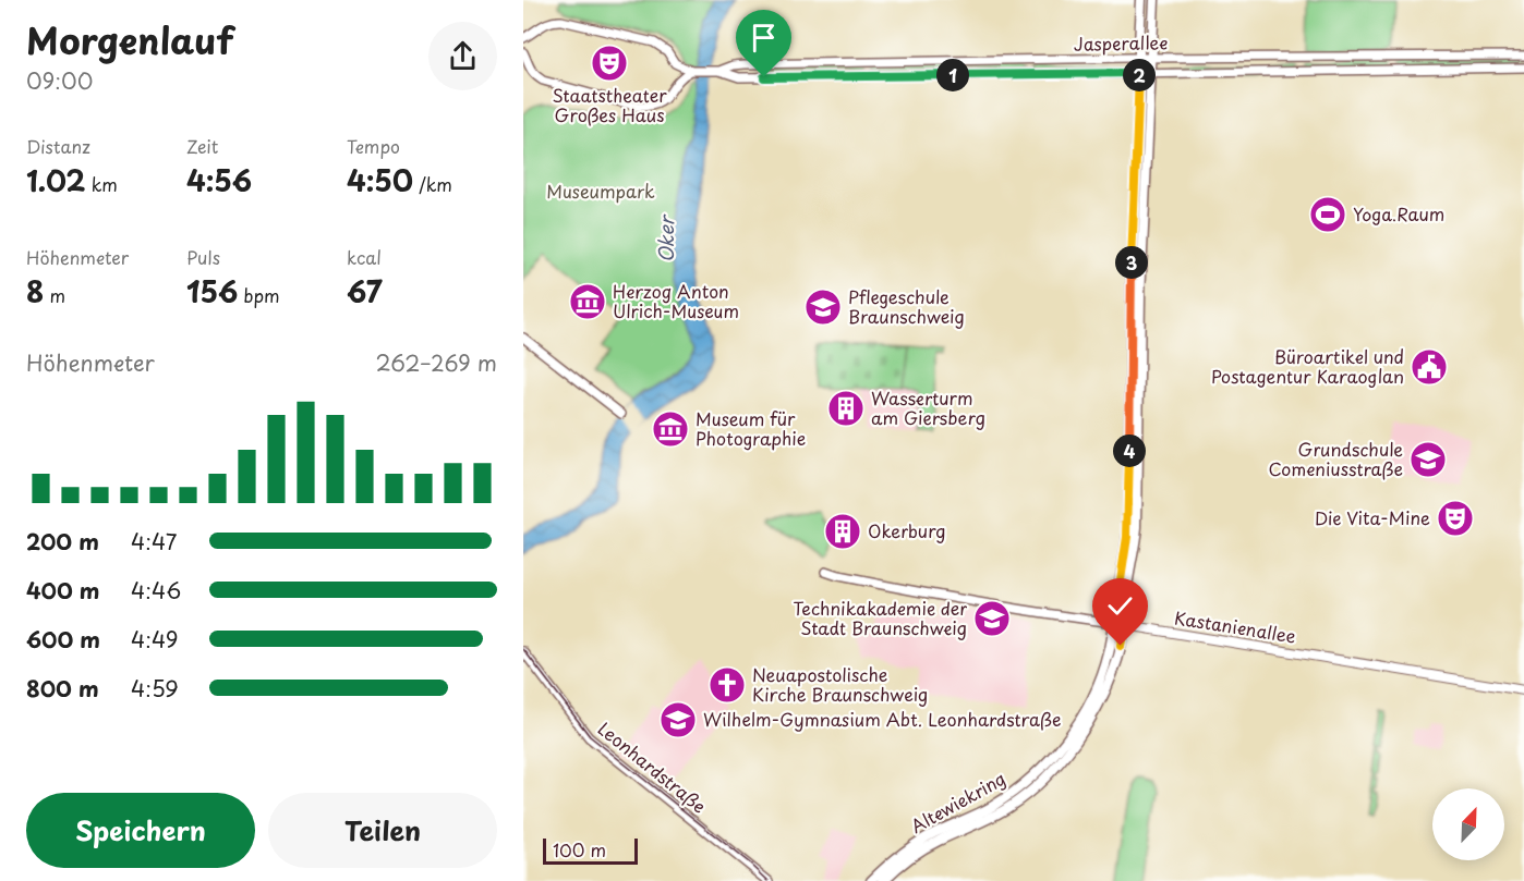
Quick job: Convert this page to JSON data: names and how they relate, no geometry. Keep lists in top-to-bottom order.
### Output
{
  "streets": {
    "main road": ["Kastanienallee", "Altewiekring"],
    "street": ["Jasperallee", "Leonhardstraße"]
  },
  "crossings": [
    ["Jasperallee", "Altewiekring"],
    ["Kastanienallee", "Altewiekring"]
  ],
  "water": ["Oker"],
  "parks": ["Museumpark"],
  "places": {
    "theatre": ["Staatstheater Großes Haus", "Die Vita-Mine"],
    "sports": ["Yoga.Raum"],
    "museum": ["Herzog Anton Ulrich-Museum", "Museum für Photographie"],
    "school or university": [
      "Pflegeschule Braunschweig",
      "Grundschule Comeniusstraße",
      "Technikakademie der Stadt Braunschweig",
      "Wilhelm-Gymnasium Abt. Leonhardstraße"
    ],
    "public building": ["Büroartikel und Postagentur Karaoglan"],
    "building": ["Wasserturm am Giersberg", "Okerburg"],
    "church": ["Neuapostolische Kirche Braunschweig"]
  },
  "scale_bar": "100 m",
  "north": "top right",
  "page": {
    "heading": ["Morgenlauf", "09:00"],
    "pins": [
      "1",
      "2",
      "3",
      "4"
    ],
    "stats": [
      ["Distanz", "1.02 km"],
      ["Zeit", "4:56"],
      ["Tempo", "4:50 /km"],
      ["Höhenmeter", "8 m"],
      ["Puls", "156 bpm"],
      ["kcal", "67"]
    ],
    "chart": ["Höhenmeter", "262–269 m"],
    "list": [
      {
        "name": "200 m",
        "note": "4:47"
      },
      {
        "name": "400 m",
        "note": "4:46"
      },
      {
        "name": "600 m",
        "note": "4:49"
      },
      {
        "name": "800 m",
        "note": "4:59"
      }
    ],
    "buttons": ["Speichern", "Teilen"],
    "scale": "100 m"
  }
}
